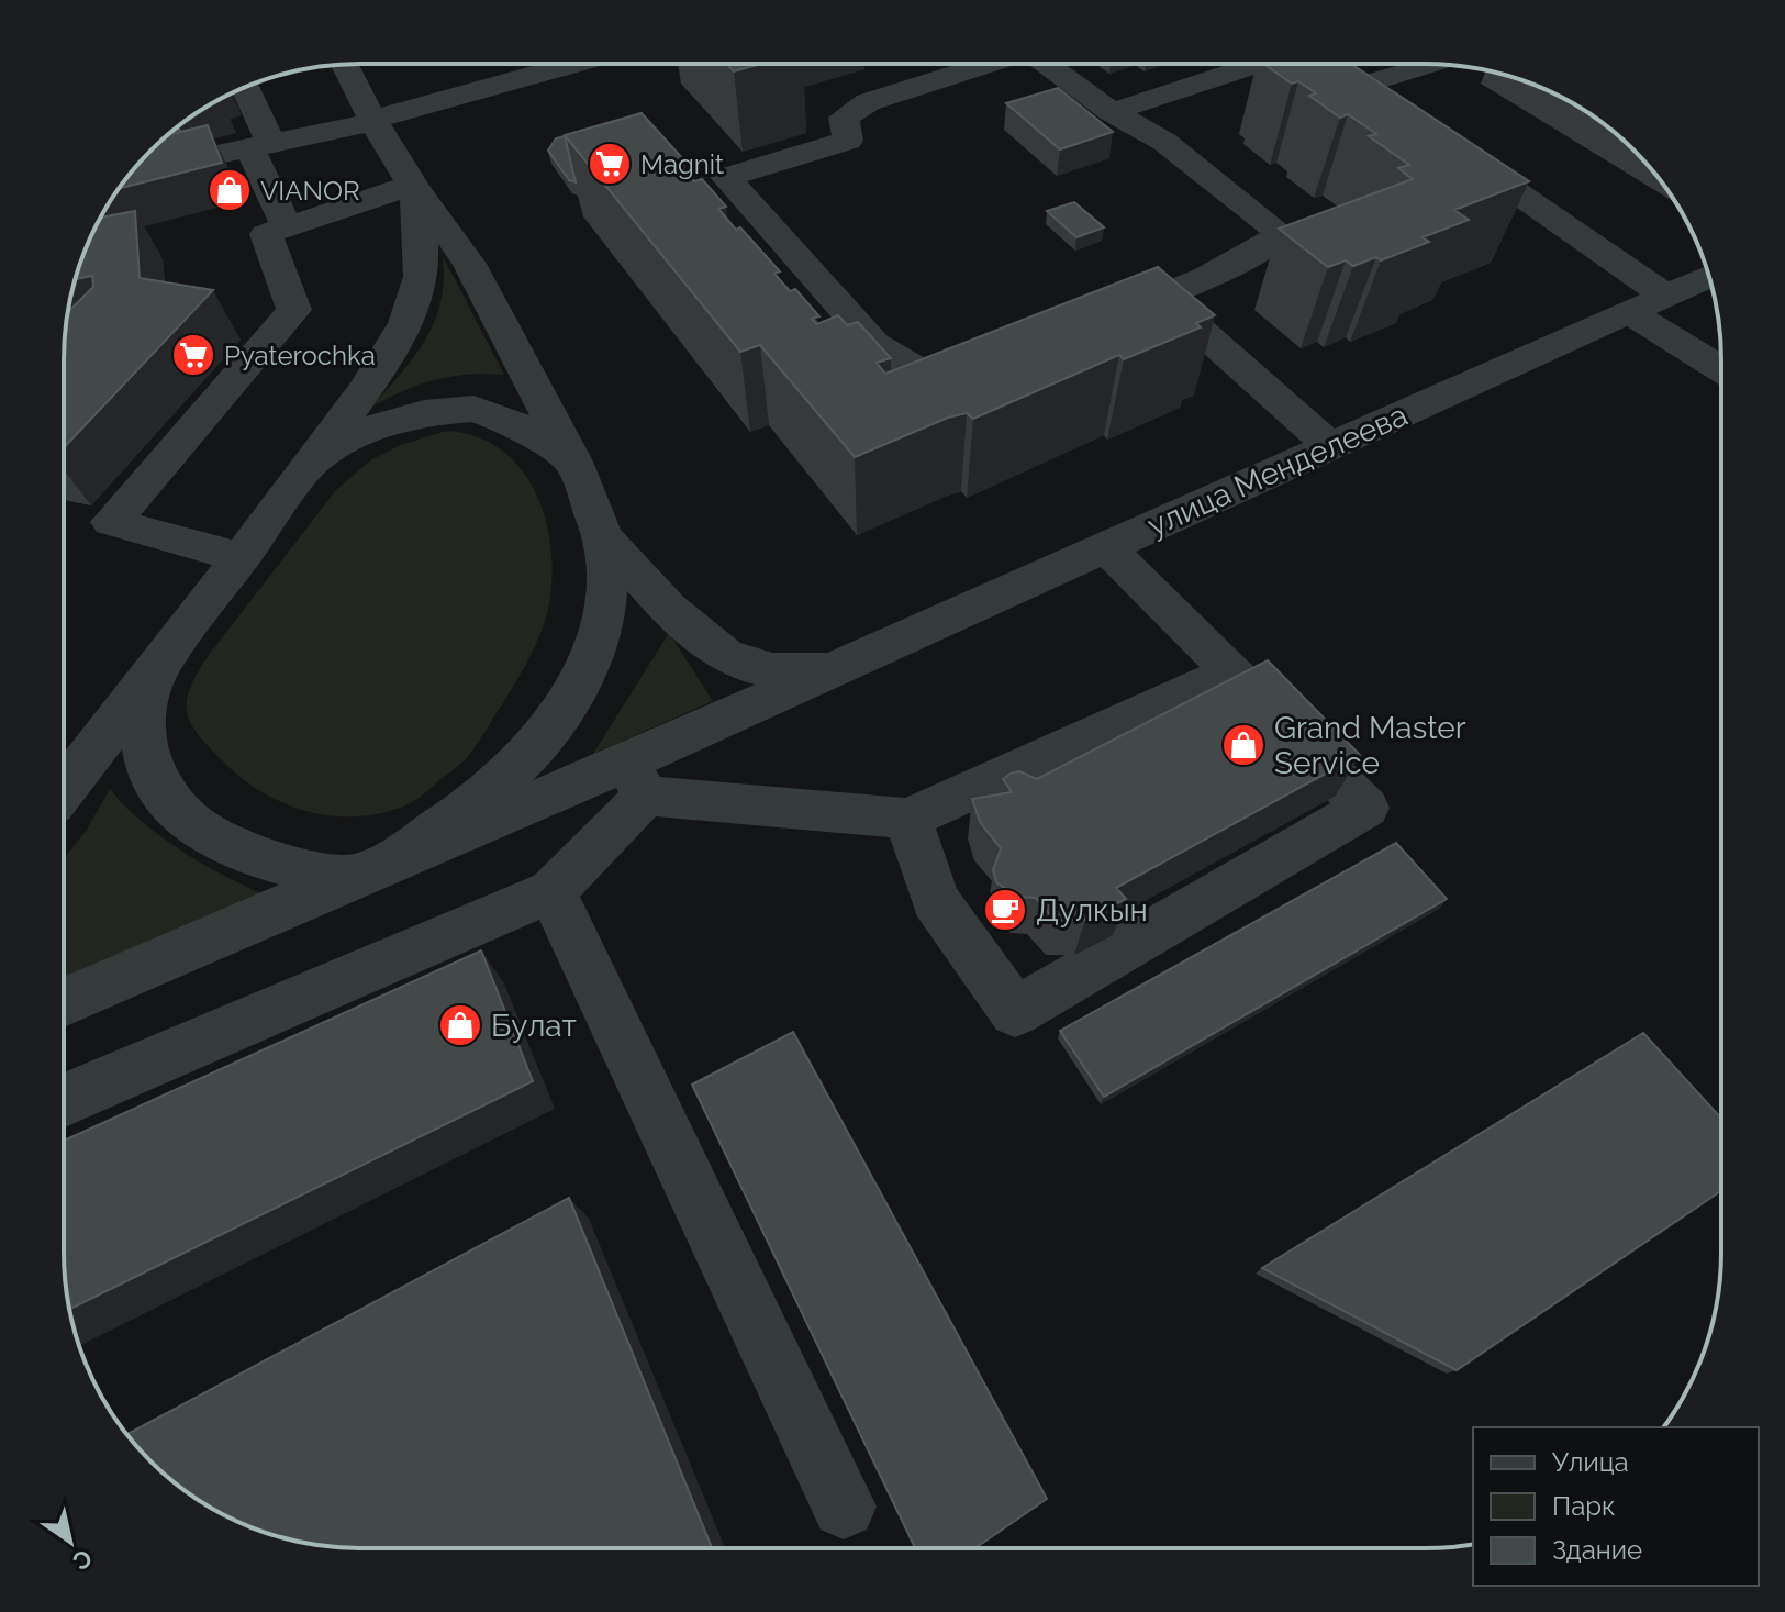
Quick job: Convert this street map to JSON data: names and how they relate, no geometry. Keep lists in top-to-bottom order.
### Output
{
  "streets": {
    "street": ["улица Менделеева"]
  },
  "places": {
    "supermarket": ["Magnit", "Pyaterochka"],
    "shop": ["VIANOR", "Grand Master Service", "Булат"],
    "cafe": ["Дулкын"]
  },
  "legend": ["Улица", "Парк", "Здание"],
  "north": "bottom right"
}
